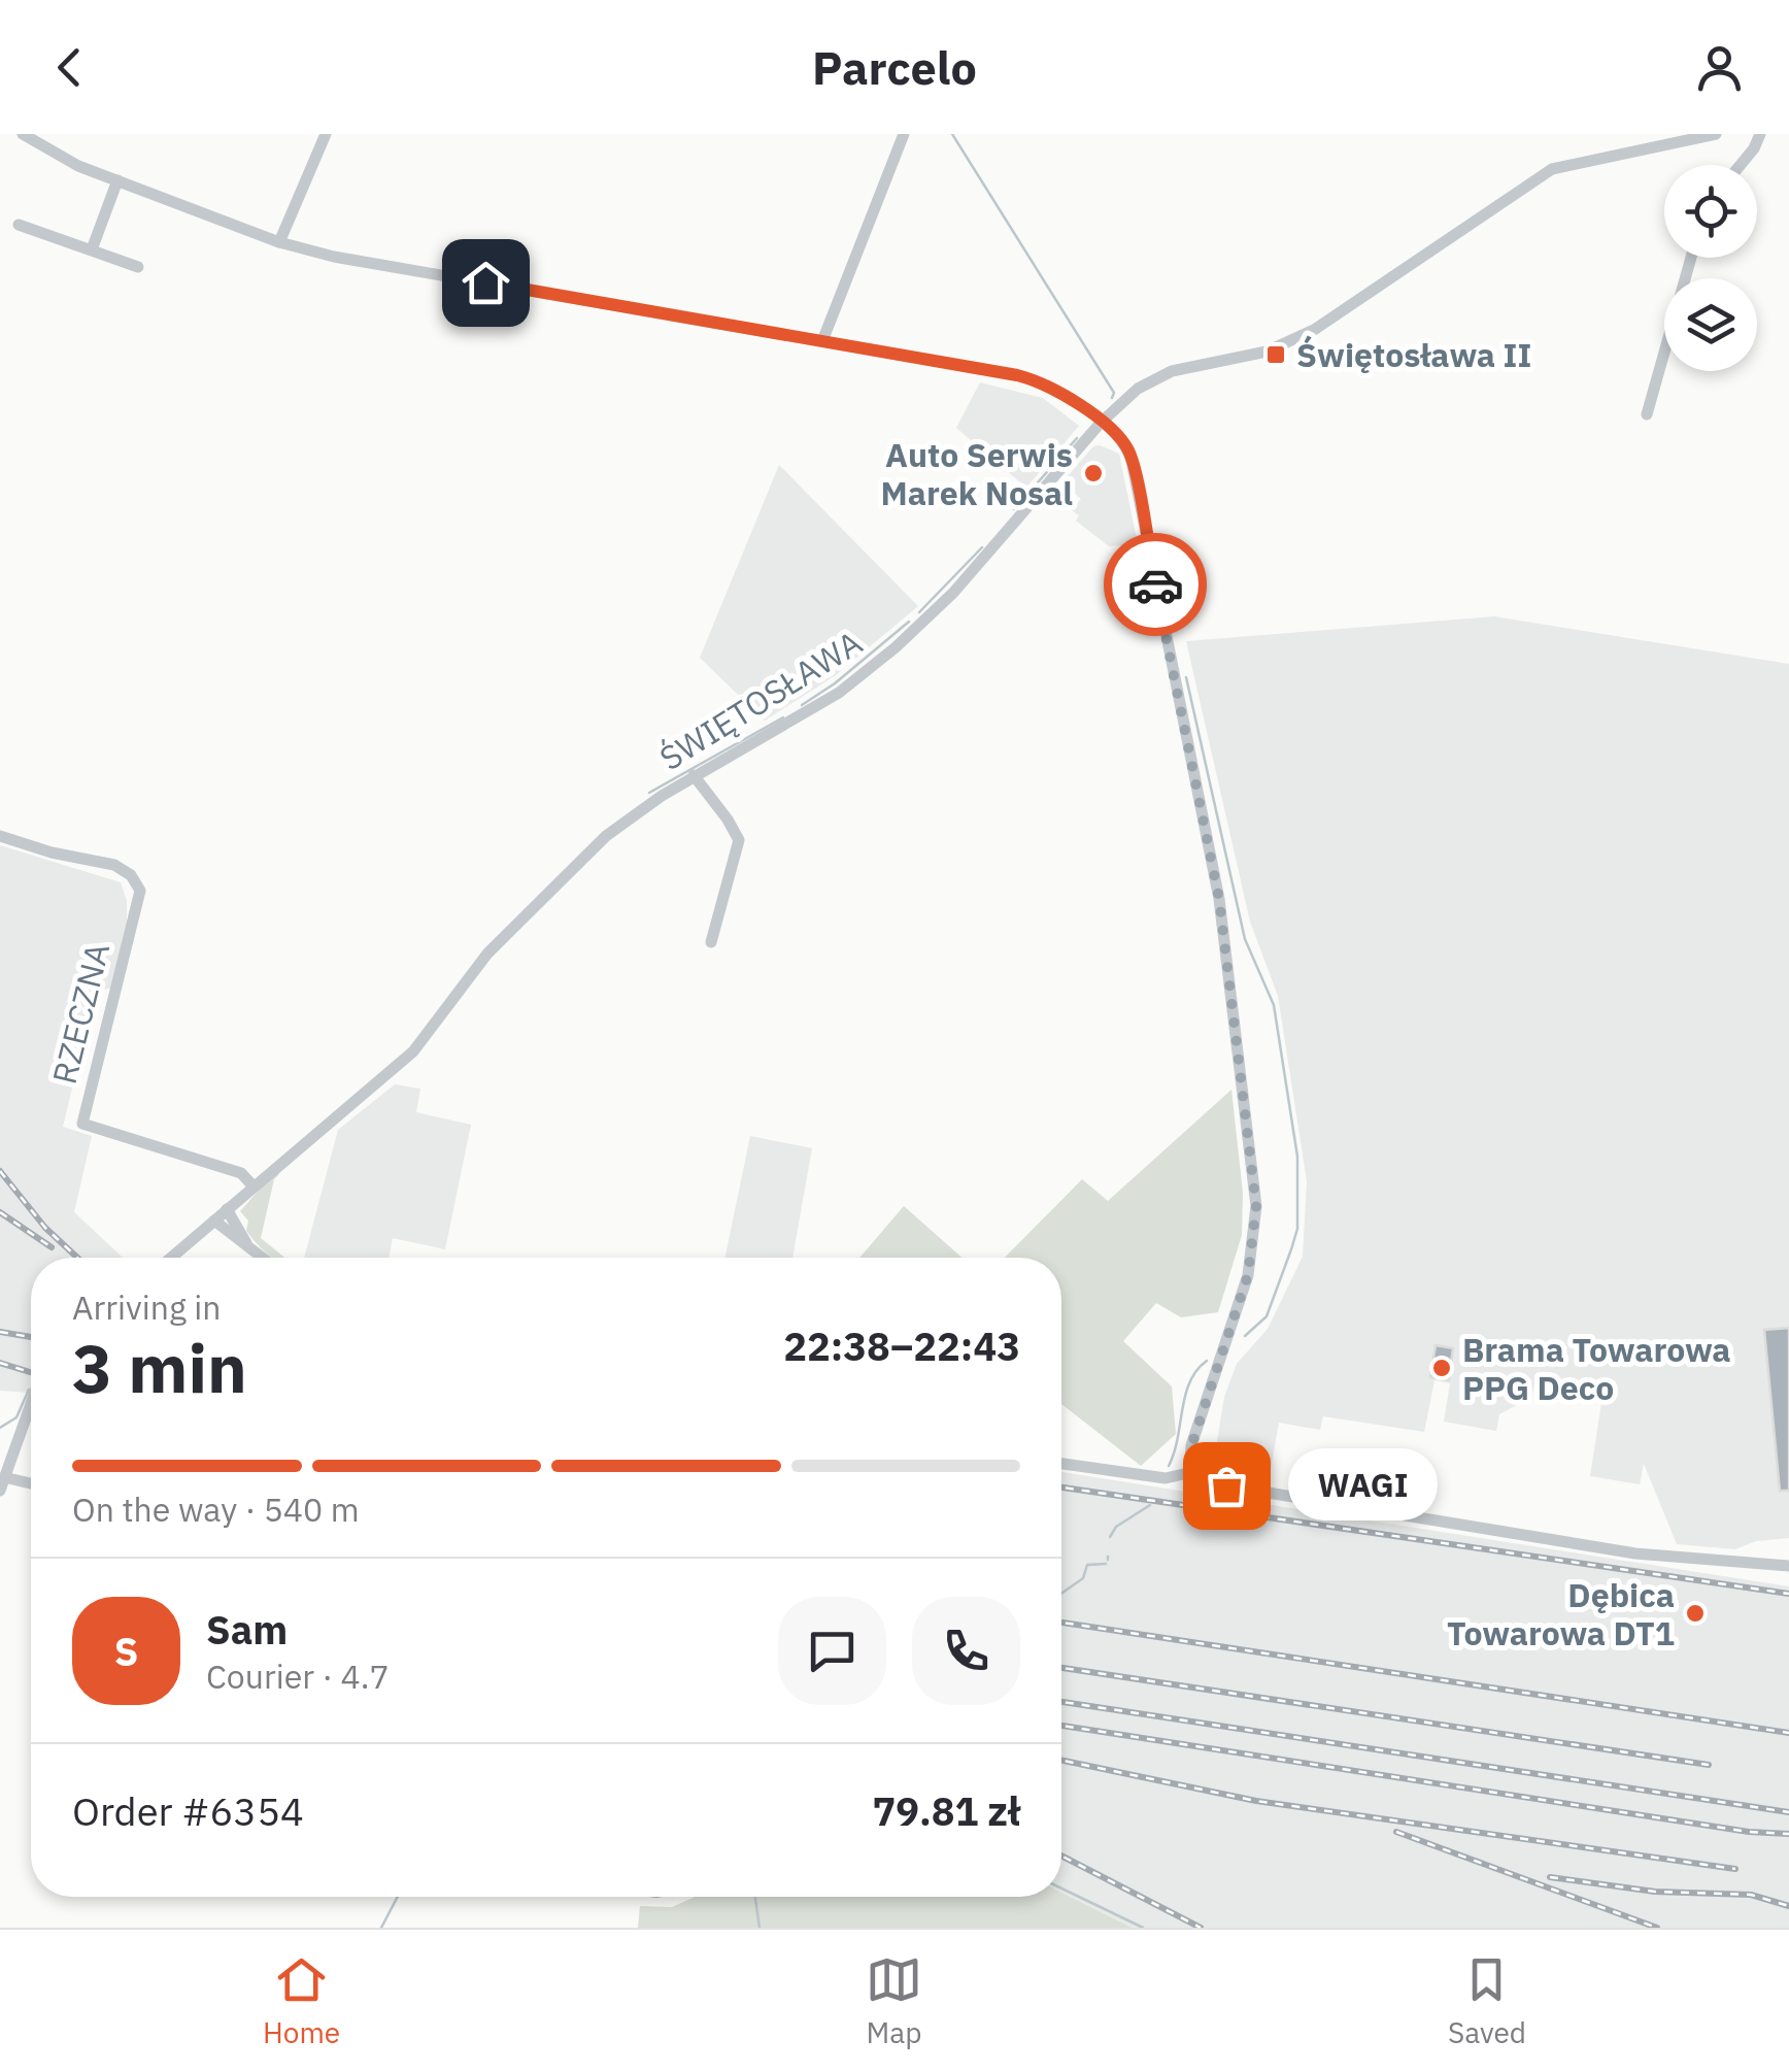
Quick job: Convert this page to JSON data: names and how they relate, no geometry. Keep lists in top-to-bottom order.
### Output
{
  "streets": {
    "street": ["ŚWIĘTOSŁAWA", "RZECZNA"]
  },
  "crossings": [
    ["ŚWIĘTOSŁAWA", "RZECZNA"]
  ],
  "places": {
    "transit": ["Świętosława II"],
    "other": [
      "Auto Serwis Marek Nosal",
      "Brama Towarowa PPG Deco",
      "WAGI",
      "Dębica Towarowa DT1"
    ]
  },
  "page": {
    "header": "Parcelo",
    "heading": ["3 min", "Arriving in", "22:38–22:43"],
    "panel": [
      "Sam",
      "Courier · 4.7",
      "Order #6354",
      "79.81 zł"
    ],
    "bar": "On the way · 540 m",
    "bubble": "WAGI",
    "round": "S",
    "tabs": ["Home", "Map", "Saved"]
  }
}
